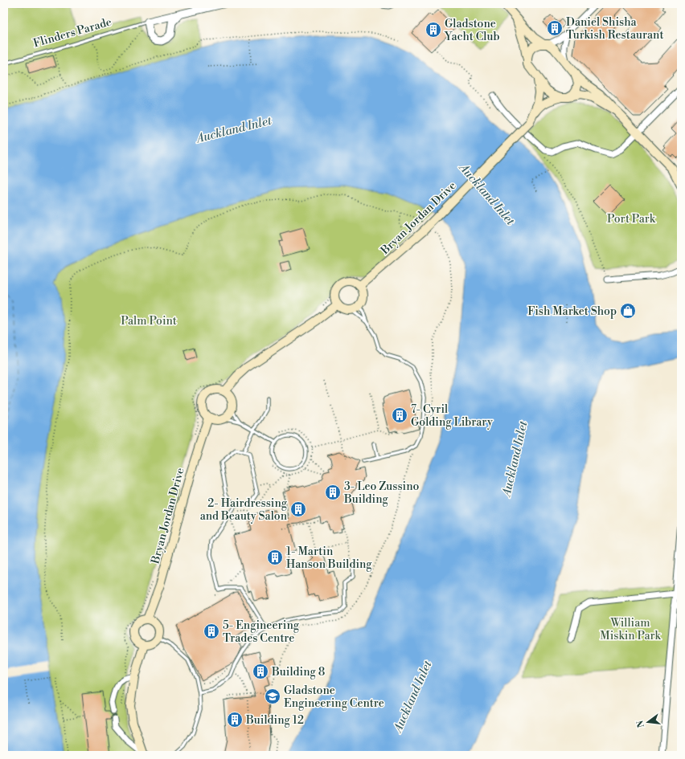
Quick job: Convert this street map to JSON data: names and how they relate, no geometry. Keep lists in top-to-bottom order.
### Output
{
  "streets": {
    "main road": ["Bryan Jordan Drive"],
    "street": ["Flinders Parade"]
  },
  "water": ["Auckland Inlet"],
  "parks": ["Port Park", "Palm Point", "William Miskin Park"],
  "places": {
    "building": [
      "Daniel Shisha Turkish Restaurant",
      "Gladstone Yacht Club",
      "7- Cyril Golding Library",
      "3- Leo Zussino Building",
      "2- Hairdressing and Beauty Salon",
      "1- Martin Hanson Building",
      "5- Engineering Trades Centre",
      "Building 8",
      "Building 12"
    ],
    "shop": ["Fish Market Shop"],
    "school or university": ["Gladstone Engineering Centre"]
  },
  "north": "left"
}
